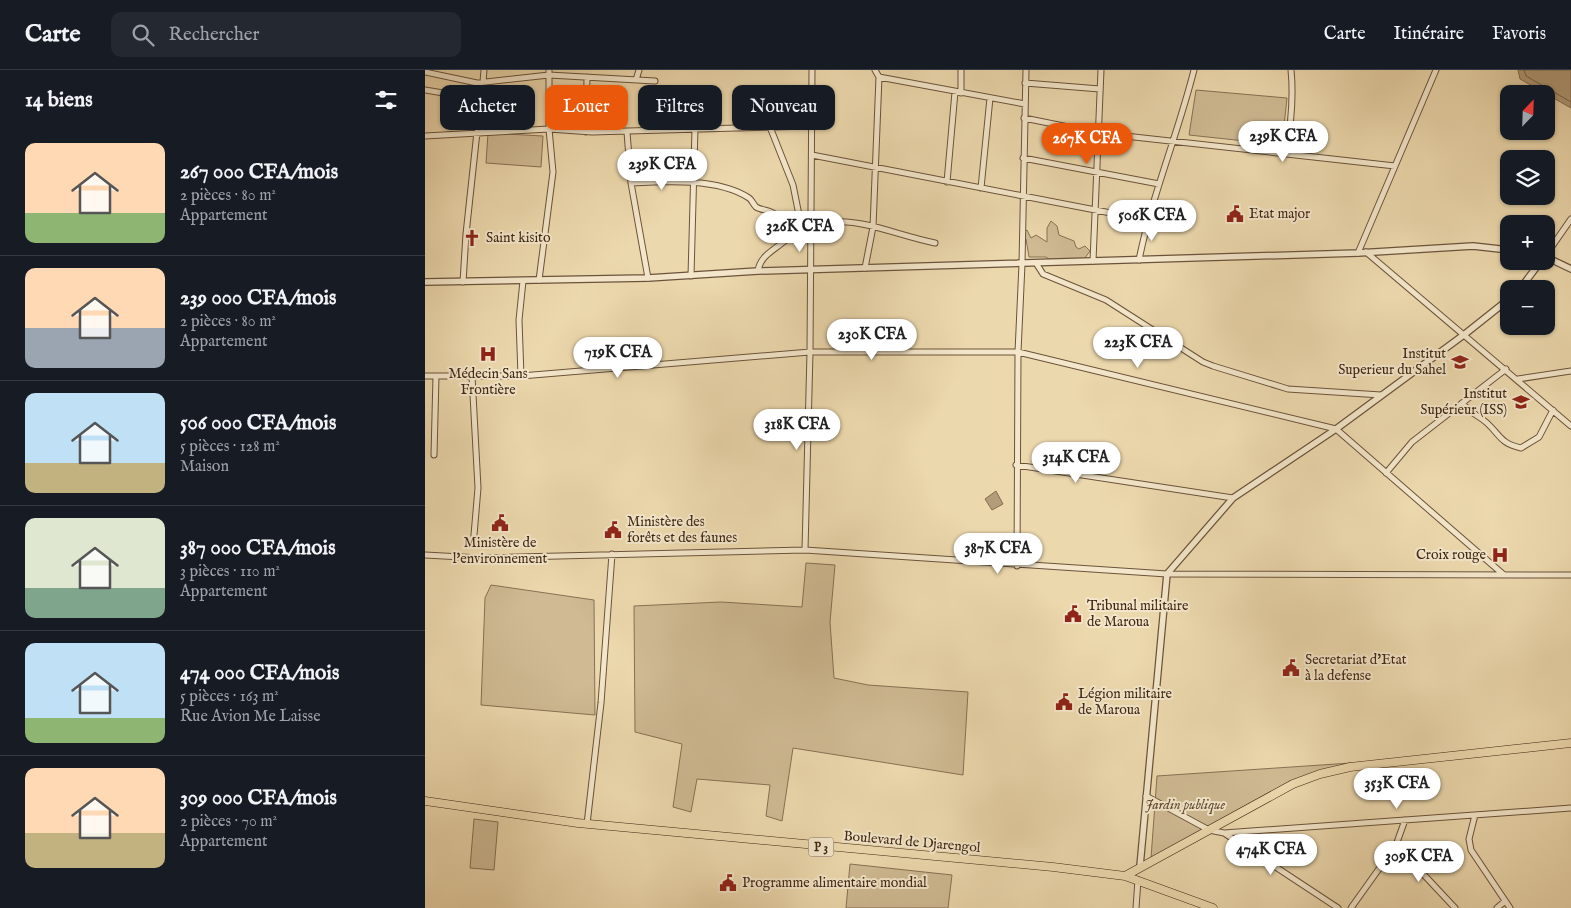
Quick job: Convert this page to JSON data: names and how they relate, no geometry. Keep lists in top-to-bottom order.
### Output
{
  "streets": {
    "main road": ["Boulevard de Djarengol", "P 3"]
  },
  "parks": ["Jardin publique"],
  "places": {
    "public building": [
      "Etat major",
      "Ministère de l'environnement",
      "Ministère des forêts et des faunes",
      "Tribunal militaire de Maroua",
      "Secretariat d'Etat à la defense",
      "Légion militaire de Maroua",
      "Programme alimentaire mondial"
    ],
    "church": ["Saint kisito"],
    "hospital": ["Médecin Sans Frontière", "Croix rouge"],
    "school or university": ["Institut Superieur du Sahel", "Institut Supérieur (ISS)"]
  },
  "north": "top right",
  "page": {
    "header": "Carte",
    "search": "Rechercher",
    "nav": ["Carte", "Itinéraire", "Favoris"],
    "heading": "14 biens",
    "map_buttons": ["+", "−"],
    "chip": [
      "Acheter",
      "Louer",
      "Filtres",
      "Nouveau"
    ],
    "price": [
      "239K CFA",
      "267K CFA",
      "239K CFA",
      "506K CFA",
      "326K CFA",
      "230K CFA",
      "223K CFA",
      "719K CFA",
      "318K CFA",
      "314K CFA",
      "387K CFA",
      "353K CFA",
      "474K CFA",
      "309K CFA"
    ],
    "list": [
      {
        "name": "267 000 CFA/mois",
        "note": "2 pièces · 80 m² · Appartement"
      },
      {
        "name": "239 000 CFA/mois",
        "note": "2 pièces · 80 m² · Appartement"
      },
      {
        "name": "506 000 CFA/mois",
        "note": "5 pièces · 128 m² · Maison"
      },
      {
        "name": "387 000 CFA/mois",
        "note": "3 pièces · 110 m² · Appartement"
      },
      {
        "name": "474 000 CFA/mois",
        "note": "5 pièces · 163 m² · Rue Avion Me Laisse"
      },
      {
        "name": "309 000 CFA/mois",
        "note": "2 pièces · 70 m² · Appartement"
      }
    ]
  }
}
